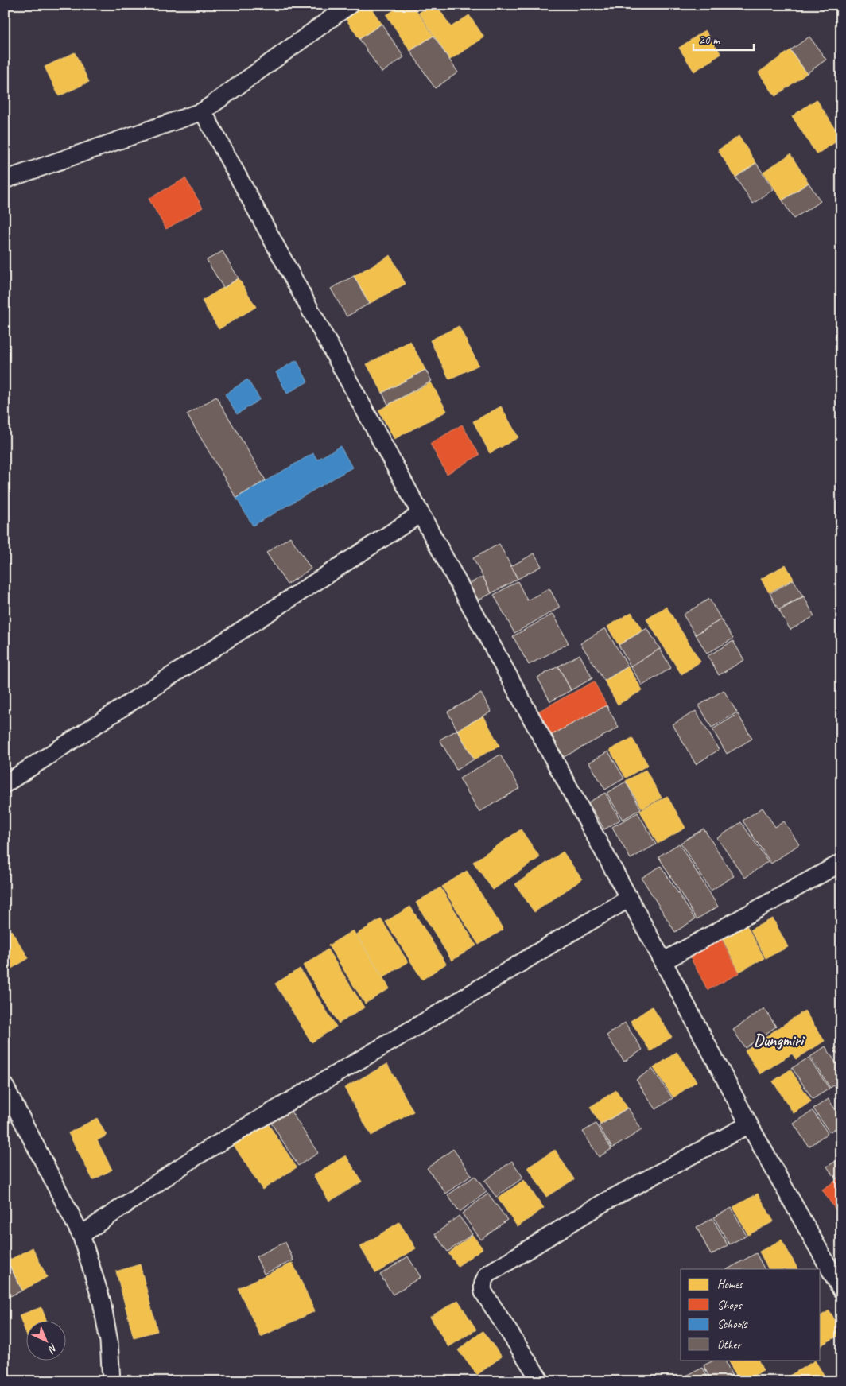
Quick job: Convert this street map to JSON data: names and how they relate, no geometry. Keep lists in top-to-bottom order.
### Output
{
  "districts": ["Dungmiri"],
  "legend": [
    "Homes",
    "Shops",
    "Schools",
    "Other"
  ],
  "scale_bar": "20 m",
  "north": "bottom right"
}
